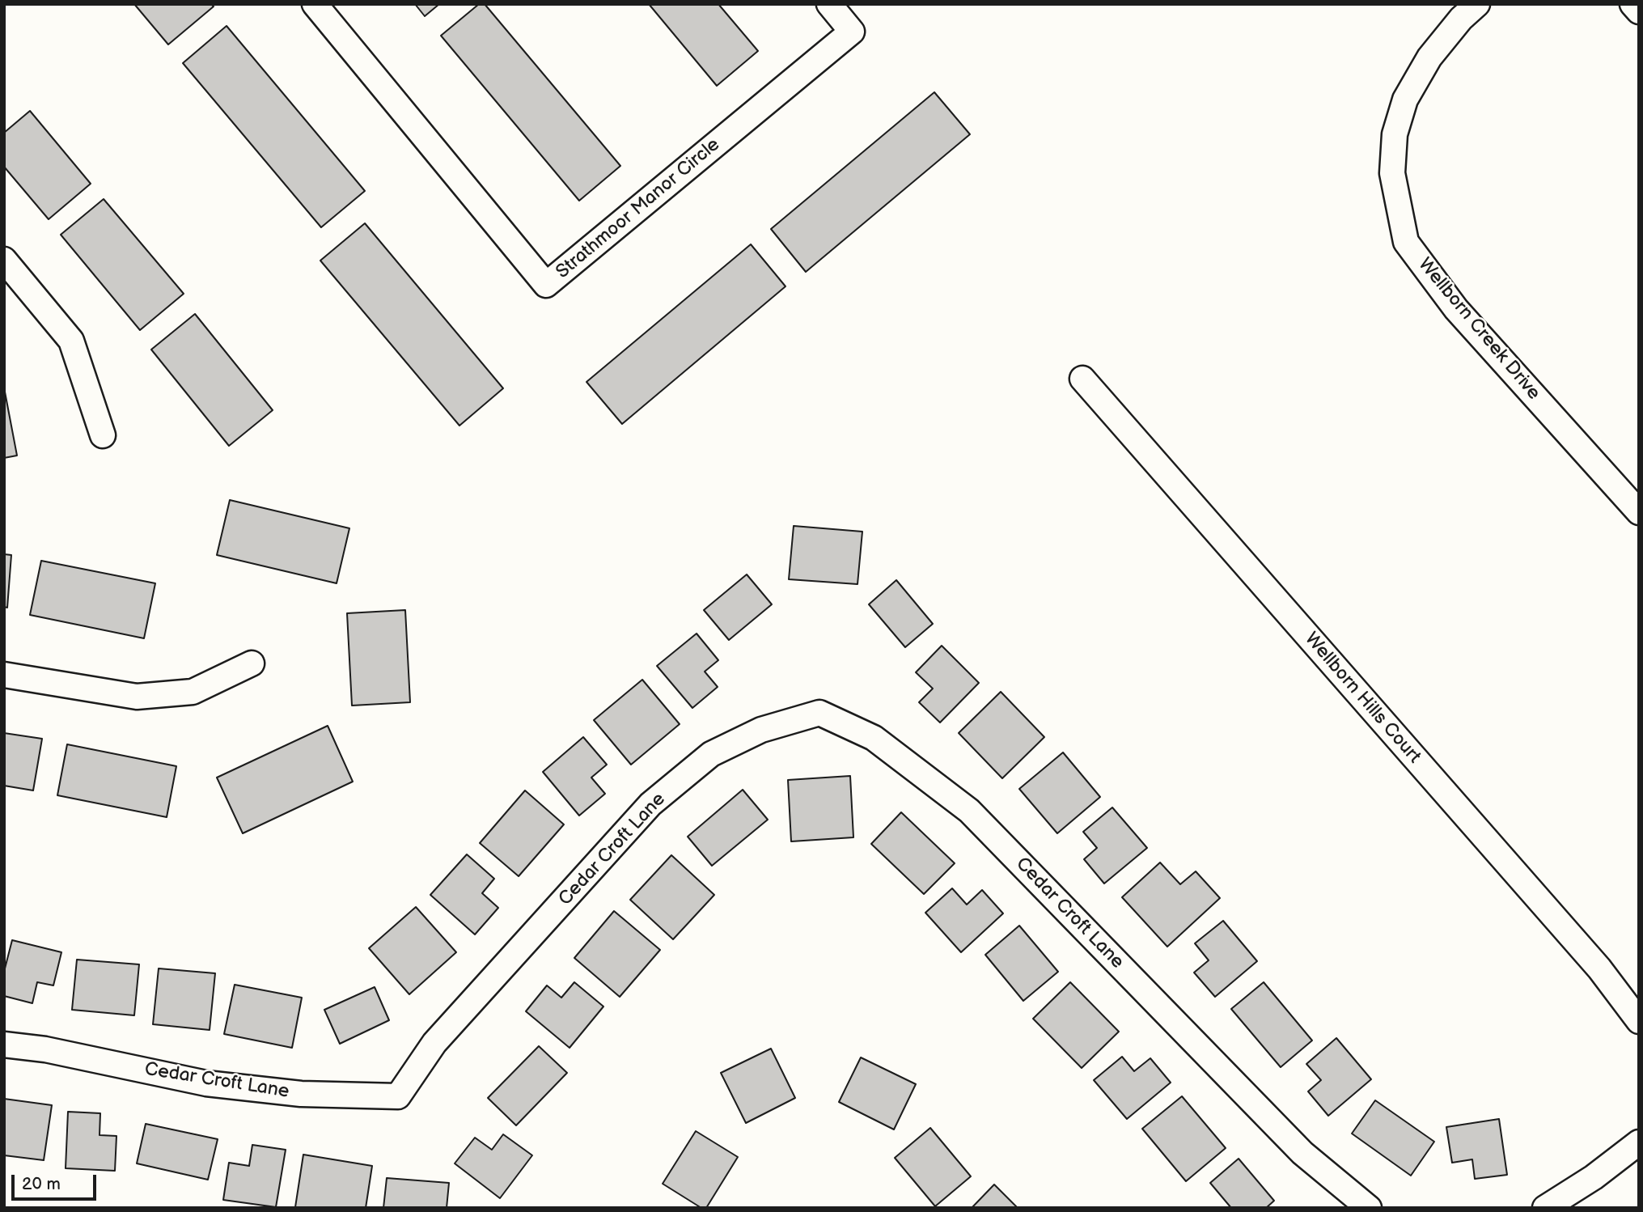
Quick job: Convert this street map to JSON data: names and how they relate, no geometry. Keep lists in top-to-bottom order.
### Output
{
  "streets": {
    "street": [
      "Strathmoor Manor Circle",
      "Wellborn Creek Drive",
      "Wellborn Hills Court",
      "Cedar Croft Lane"
    ]
  },
  "scale_bar": "20 m"
}
